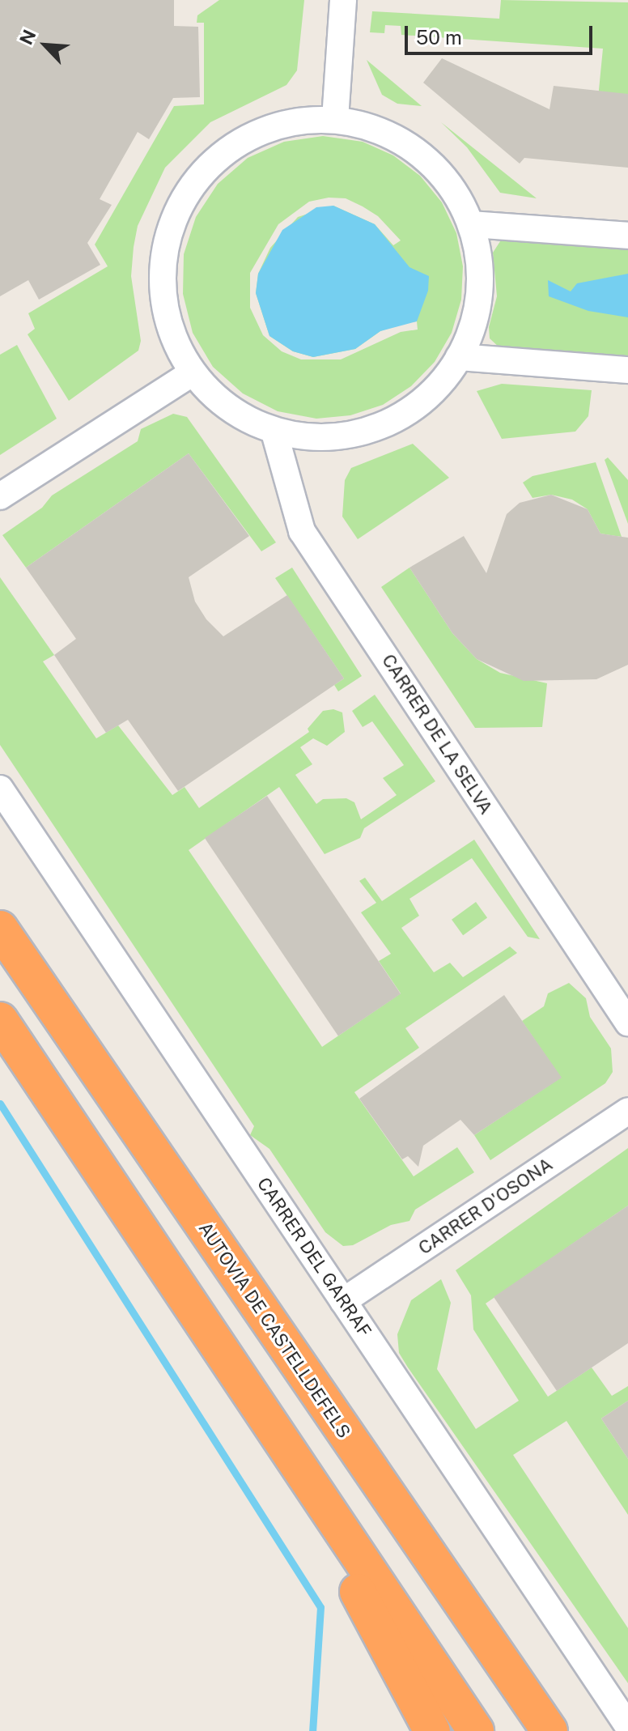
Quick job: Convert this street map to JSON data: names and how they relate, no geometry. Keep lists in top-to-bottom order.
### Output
{
  "streets": {
    "highway": ["AUTOVIA DE CASTELLDEFELS"],
    "street": ["CARRER DE LA SELVA", "CARRER D'OSONA", "CARRER DEL GARRAF"]
  },
  "crossings": [
    ["CARRER D'OSONA", "CARRER DEL GARRAF"]
  ],
  "scale_bar": "50 m",
  "north": "top left"
}
